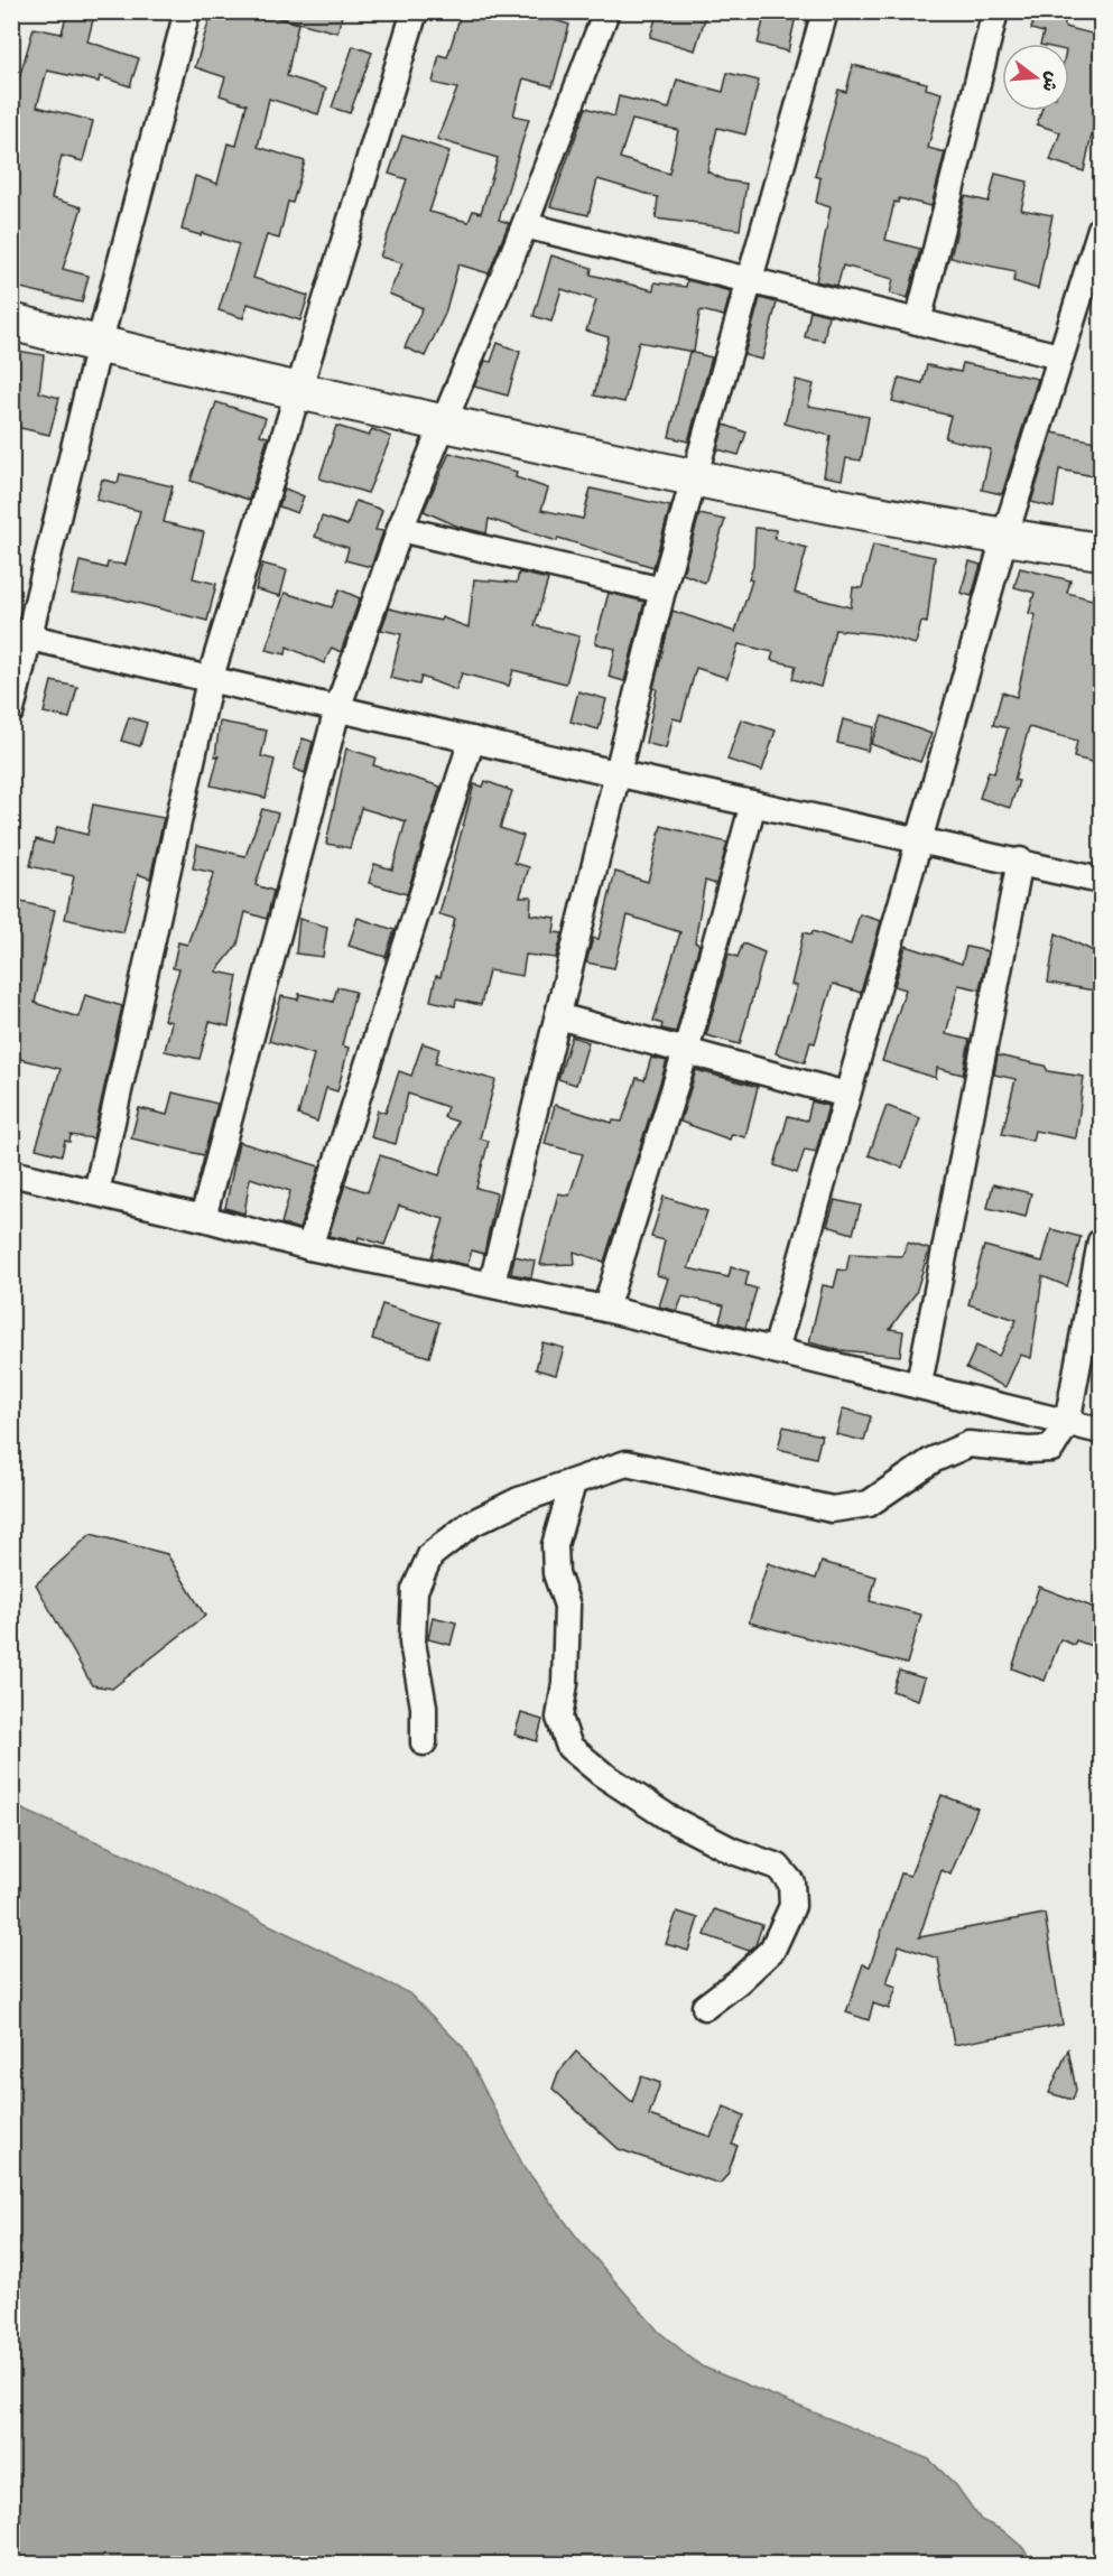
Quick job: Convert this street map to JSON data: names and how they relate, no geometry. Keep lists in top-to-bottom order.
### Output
{
  "north": "right"
}
